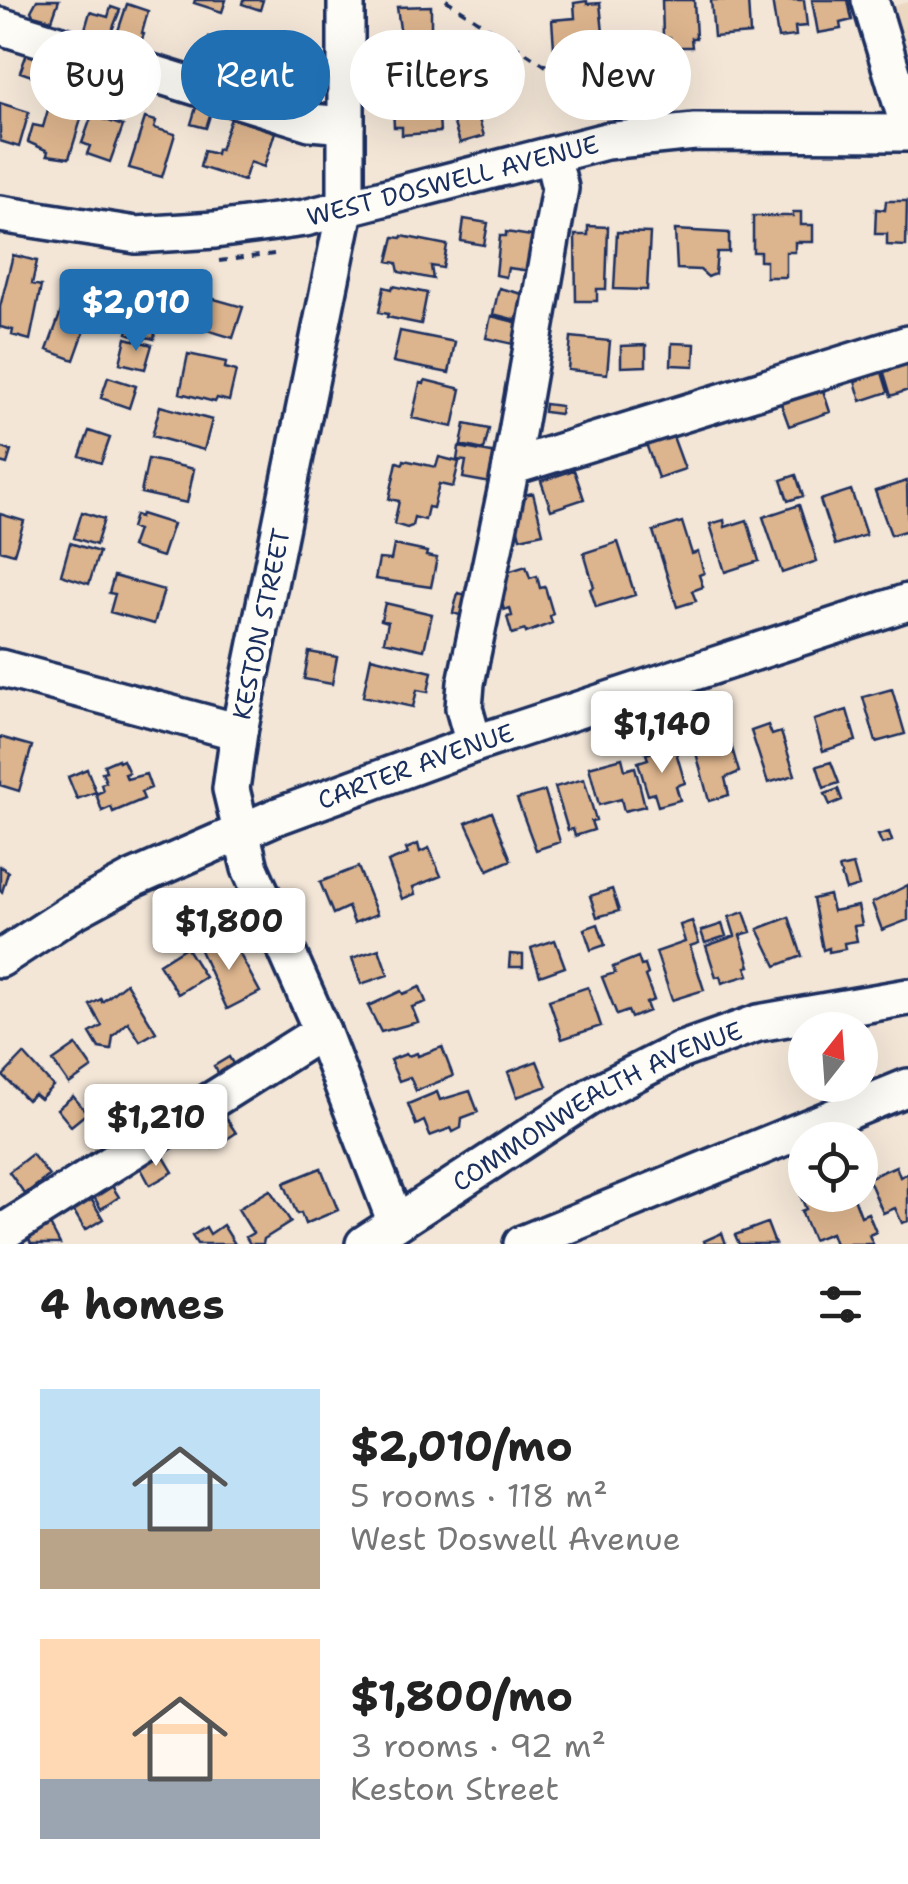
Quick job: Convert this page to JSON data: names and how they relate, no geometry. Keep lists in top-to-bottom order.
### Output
{
  "streets": {
    "street": [
      "WEST DOSWELL AVENUE",
      "KESTON STREET",
      "CARTER AVENUE",
      "COMMONWEALTH AVENUE"
    ]
  },
  "crossings": [
    ["WEST DOSWELL AVENUE", "KESTON STREET"],
    ["KESTON STREET", "CARTER AVENUE"],
    ["KESTON STREET", "COMMONWEALTH AVENUE"]
  ],
  "north": "top",
  "page": {
    "chip": [
      "Buy",
      "Rent",
      "Filters",
      "New"
    ],
    "price": [
      "$2,010",
      "$1,140",
      "$1,800",
      "$1,210"
    ],
    "heading": "4 homes",
    "list": [
      {
        "name": "$2,010/mo",
        "note": "5 rooms · 118 m² · West Doswell Avenue"
      },
      {
        "name": "$1,800/mo",
        "note": "3 rooms · 92 m² · Keston Street"
      }
    ]
  }
}
